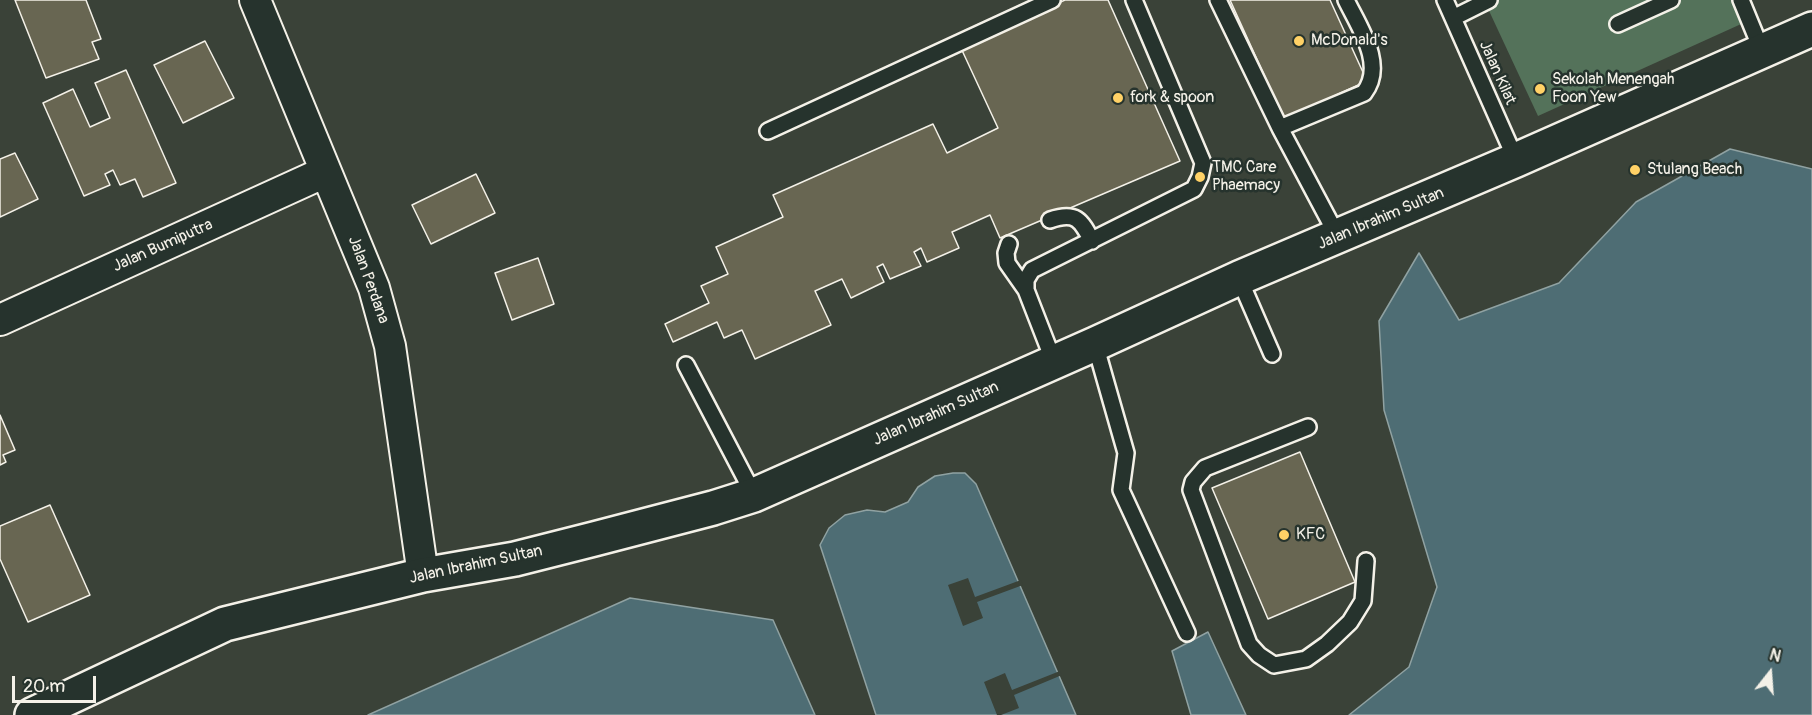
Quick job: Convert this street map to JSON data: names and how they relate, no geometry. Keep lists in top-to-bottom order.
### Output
{
  "streets": {
    "street": ["Jalan Ibrahim Sultan", "Jalan Bumiputra", "Jalan Perdana"],
    "lane": ["Jalan Kilat"]
  },
  "crossings": [
    ["Jalan Kilat", "Jalan Ibrahim Sultan"],
    ["Jalan Ibrahim Sultan", "Jalan Perdana"],
    ["Jalan Bumiputra", "Jalan Perdana"]
  ],
  "places": [
    "McDonald's",
    "Sekolah Menengah Foon Yew",
    "fork & spoon",
    "Stulang Beach",
    "TMC Care Phaemacy",
    "KFC"
  ],
  "scale_bar": "20 m",
  "north": "top"
}
